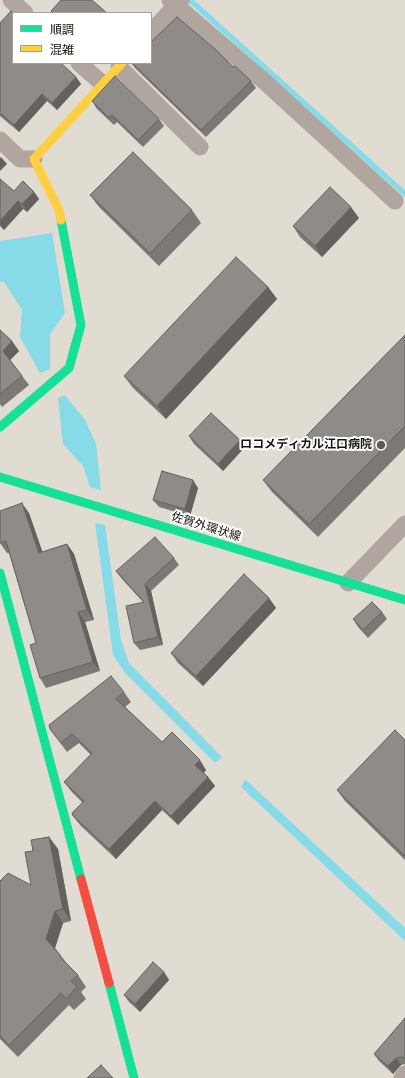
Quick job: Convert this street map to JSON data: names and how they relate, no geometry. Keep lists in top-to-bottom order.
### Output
{
  "streets": {
    "street": ["佐賀外環状線"]
  },
  "places": ["ロコメディカル江口病院"],
  "legend": ["順調", "混雑"]
}
